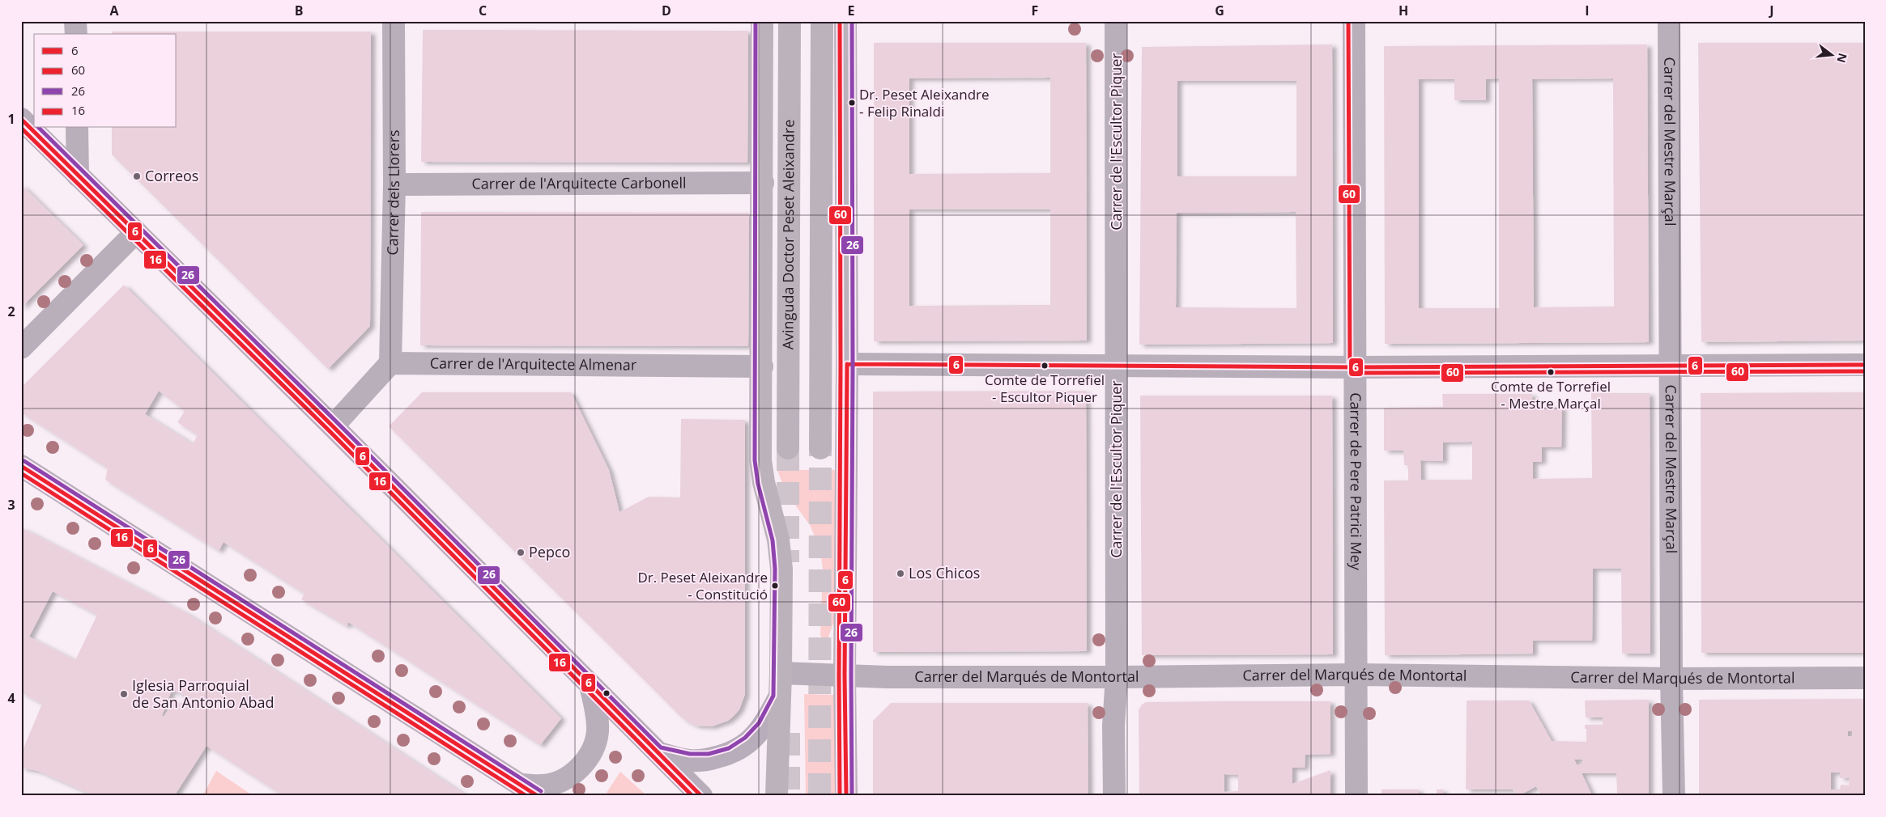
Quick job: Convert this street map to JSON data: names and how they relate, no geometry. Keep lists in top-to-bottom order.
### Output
{
  "streets": {
    "main road": ["Avinguda Doctor Peset Aleixandre"],
    "street": [
      "Carrer de l'Escultor Piquer",
      "Carrer del Mestre Marçal",
      "Carrer de l'Arquitecte Carbonell",
      "Carrer dels Llorers",
      "Carrer de l'Arquitecte Almenar",
      "Carrer de Pere Patrici Mey",
      "Carrer del Marqués de Montortal"
    ]
  },
  "crossings": [
    ["Carrer de l'Escultor Piquer", "Carrer del Marqués de Montortal"],
    ["Carrer del Mestre Marçal", "Carrer del Marqués de Montortal"],
    ["Carrer de l'Arquitecte Carbonell", "Carrer dels Llorers"],
    ["Carrer de l'Arquitecte Carbonell", "Avinguda Doctor Peset Aleixandre"],
    ["Carrer dels Llorers", "Carrer de l'Arquitecte Almenar"],
    ["Avinguda Doctor Peset Aleixandre", "Carrer de l'Arquitecte Almenar"],
    ["Carrer de Pere Patrici Mey", "Carrer del Marqués de Montortal"]
  ],
  "places": [
    "Dr. Peset Aleixandre - Felip Rinaldi",
    "Correos",
    "Comte de Torrefiel - Escultor Piquer",
    "Comte de Torrefiel - Mestre Marçal",
    "Pepco",
    "Los Chicos",
    "Dr. Peset Aleixandre - Constitució",
    "Iglesia Parroquial de San Antonio Abad"
  ],
  "lines": [
    "transit line 60",
    "transit line 26",
    "transit line 6",
    "transit line 16"
  ],
  "legend": [
    "6",
    "60",
    "26",
    "16"
  ],
  "north": "right",
  "grid": {
    "columns": [
      "A",
      "B",
      "C",
      "D",
      "E",
      "F",
      "G",
      "H",
      "I",
      "J"
    ],
    "rows": [
      "1",
      "2",
      "3",
      "4"
    ]
  }
}
